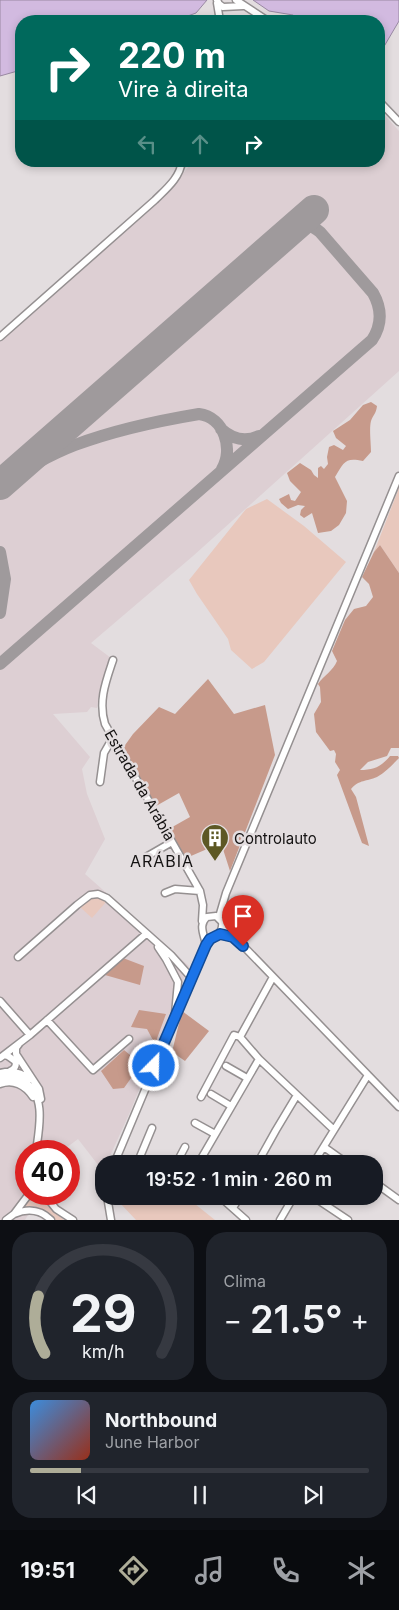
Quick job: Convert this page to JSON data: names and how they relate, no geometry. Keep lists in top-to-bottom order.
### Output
{
  "streets": {
    "street": ["Estrada da Arábia"]
  },
  "districts": ["ARÁBIA"],
  "places": {
    "building": ["Controlauto"]
  },
  "page": {
    "turn": ["220 m", "Vire à direita"],
    "limit": "40",
    "trip": "19:52 · 1 min · 260 m",
    "tile": "Clima",
    "heat": ["−", "21.5°", "+"],
    "song": ["Northbound", "June Harbor"],
    "tabs": "19:51",
    "gauge": ["29", "km/h"]
  }
}
